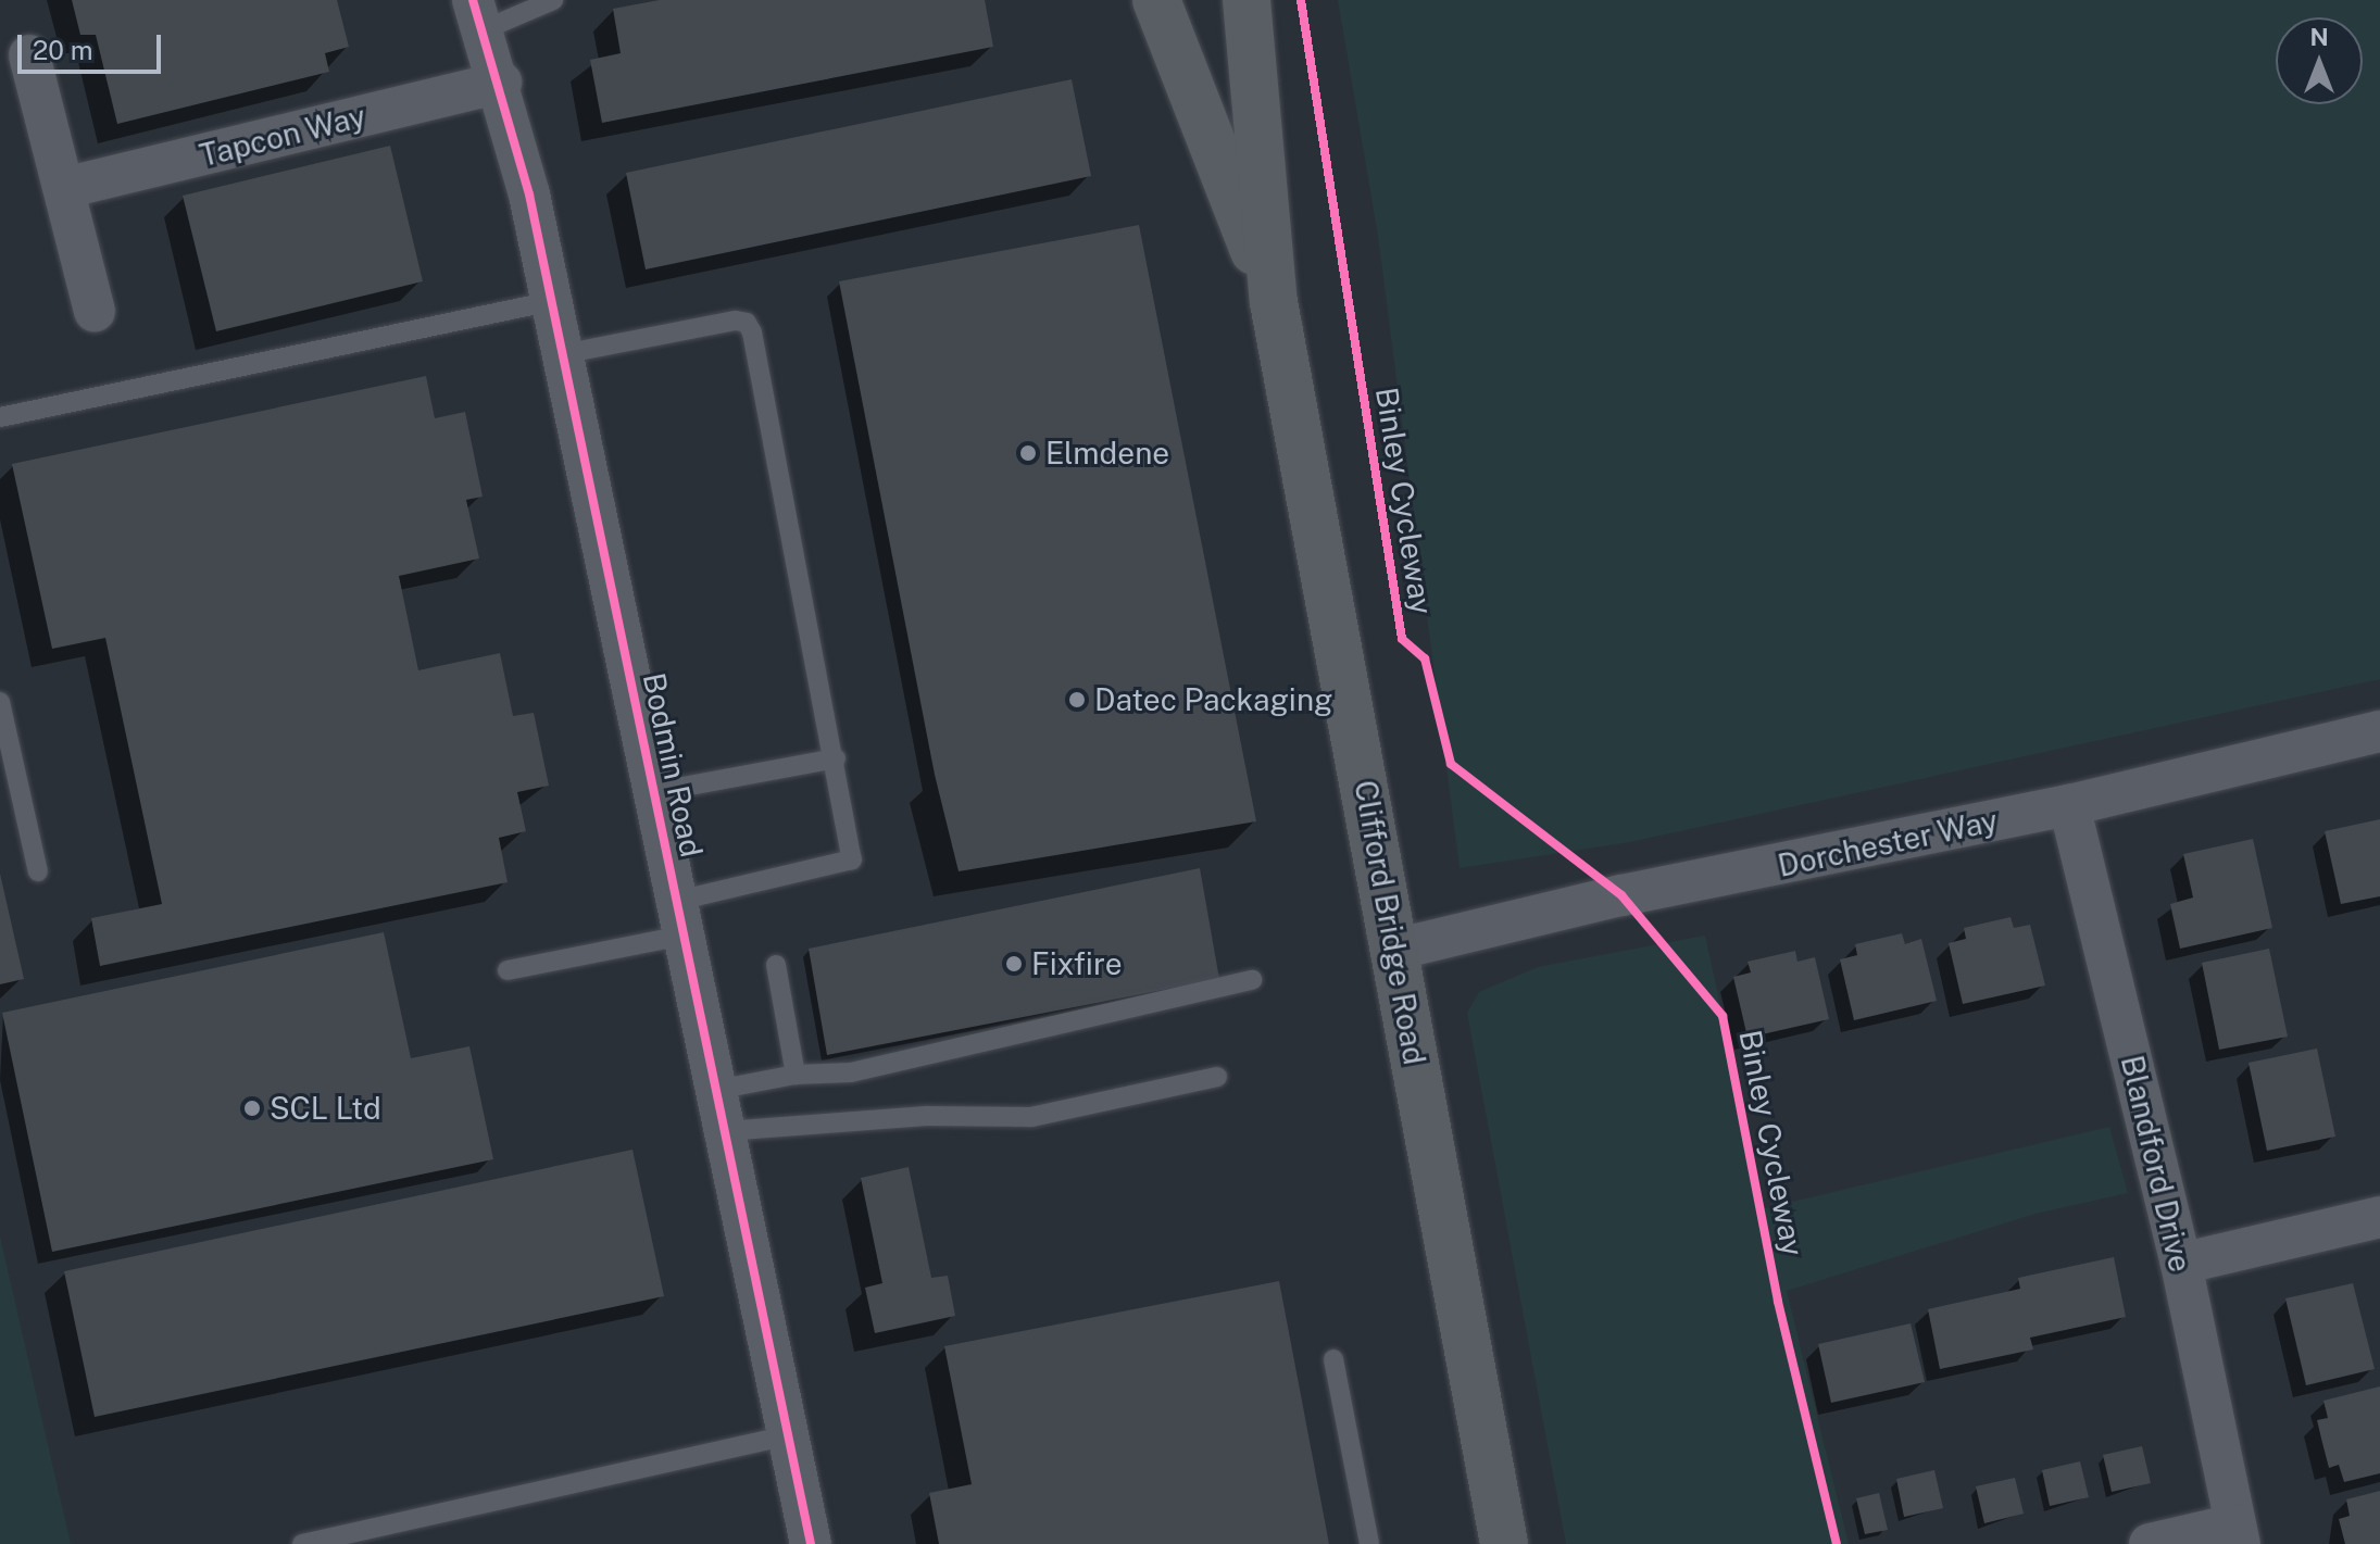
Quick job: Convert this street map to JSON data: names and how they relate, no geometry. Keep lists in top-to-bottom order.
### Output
{
  "streets": {
    "main road": ["Clifford Bridge Road"],
    "street": [
      "Tapcon Way",
      "Bodmin Road",
      "Dorchester Way",
      "Blandford Drive"
    ],
    "cycle path": ["Binley Cycleway"]
  },
  "crossings": [
    ["Tapcon Way", "Bodmin Road"],
    ["Dorchester Way", "Clifford Bridge Road"],
    ["Dorchester Way", "Blandford Drive"]
  ],
  "places": [
    "Elmdene",
    "Datec Packaging",
    "Fixfire",
    "SCL Ltd"
  ],
  "scale_bar": "20 m",
  "north": "top"
}
